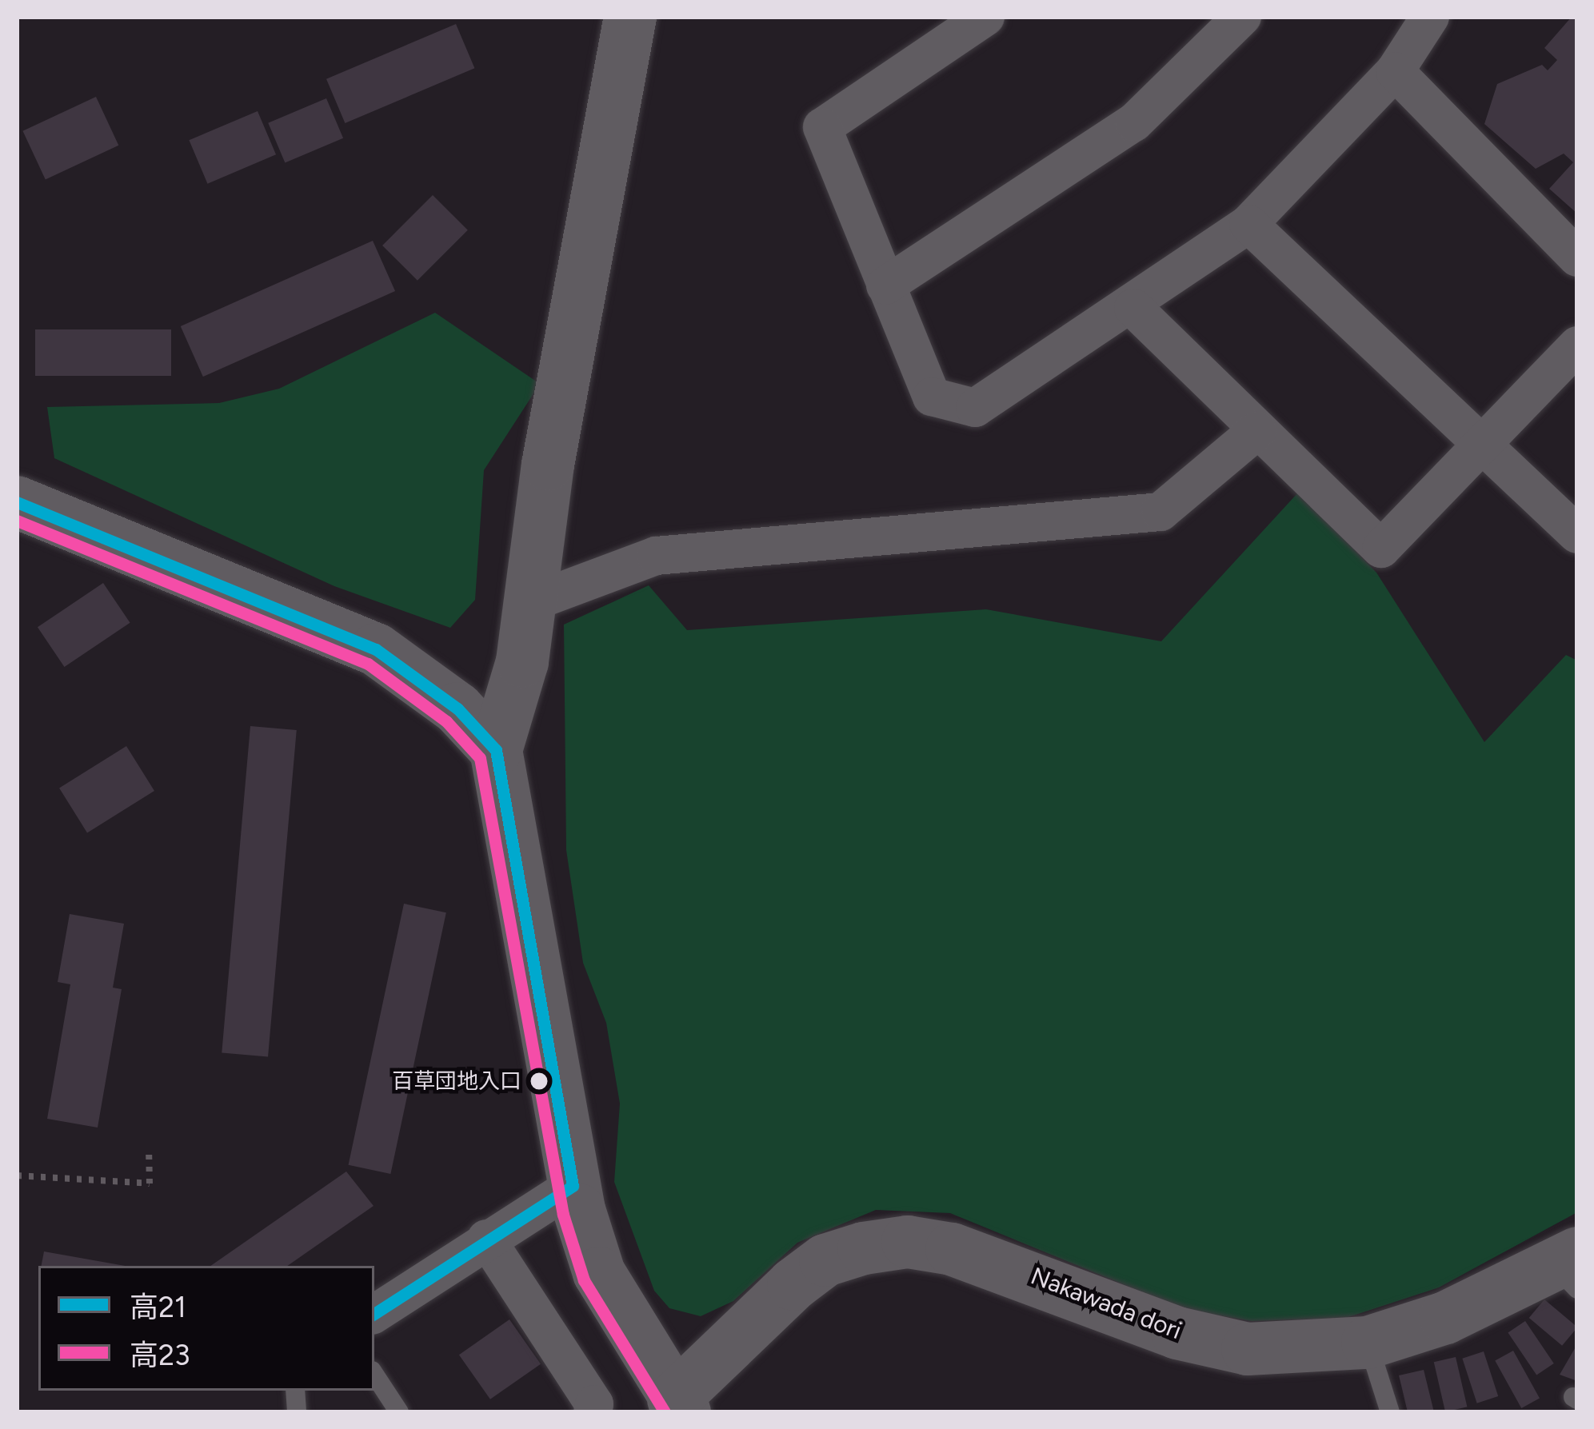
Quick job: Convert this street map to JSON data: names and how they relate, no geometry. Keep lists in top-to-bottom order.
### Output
{
  "streets": {
    "street": ["Nakawada dori"]
  },
  "places": ["百草団地入口"],
  "lines": ["transit line 高21", "transit line 高23"],
  "legend": ["高21", "高23"]
}
